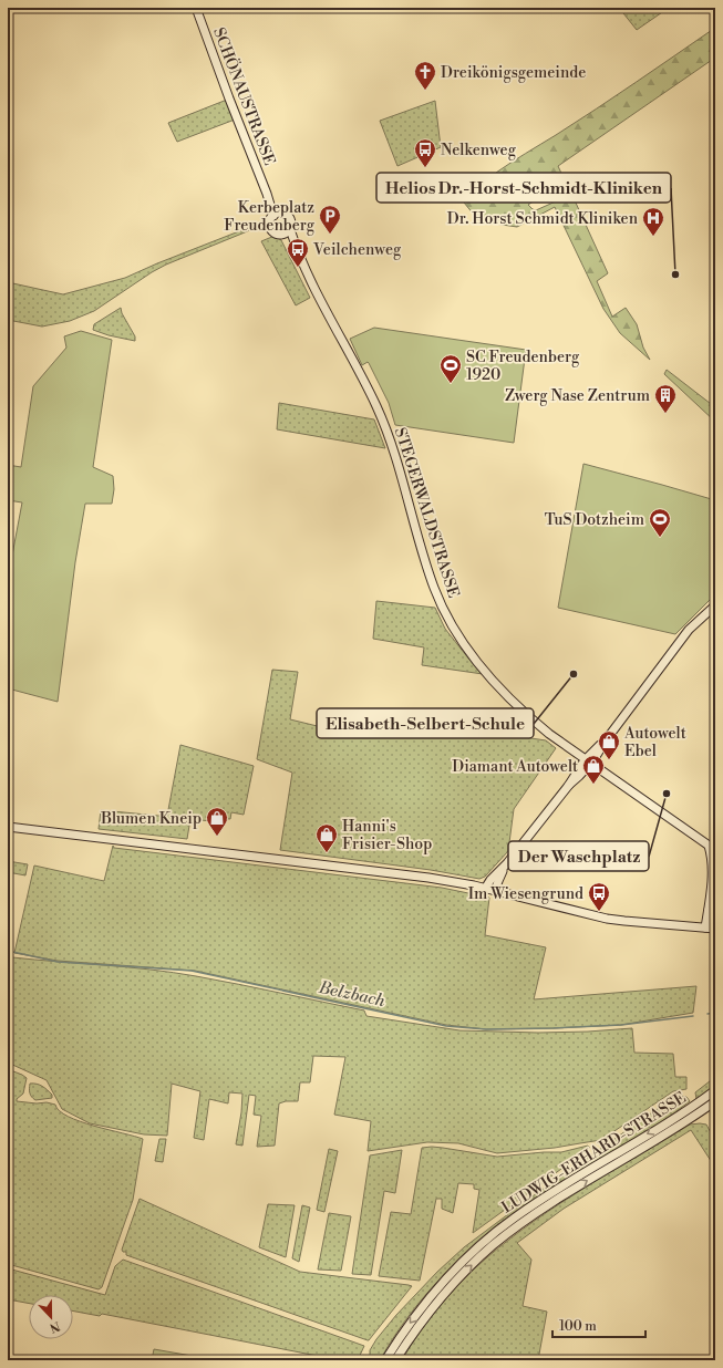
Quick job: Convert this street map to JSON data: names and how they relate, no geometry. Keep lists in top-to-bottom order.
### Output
{
  "streets": {
    "street": ["SCHÖNAUSTRASSE", "STEGERWALDSTRASSE", "LUDWIG-ERHARD-STRASSE"]
  },
  "crossings": [
    ["SCHÖNAUSTRASSE", "STEGERWALDSTRASSE"]
  ],
  "water": ["Belzbach"],
  "places": {
    "church": ["Dreikönigsgemeinde"],
    "bus stop": ["Nelkenweg", "Veilchenweg", "Im Wiesengrund"],
    "parking": ["Kerbeplatz Freudenberg"],
    "hospital": ["Dr. Horst Schmidt Kliniken"],
    "other": ["Helios Dr.-Horst-Schmidt-Kliniken", "Elisabeth-Selbert-Schule", "Der Waschplatz"],
    "sports": ["SC Freudenberg 1920", "TuS Dotzheim"],
    "building": ["Zwerg Nase Zentrum"],
    "shop": [
      "Autowelt Ebel",
      "Diamant Autowelt",
      "Blumen Kneip",
      "Hanni's Frisier-Shop"
    ]
  },
  "scale_bar": "100 m",
  "north": "bottom"
}
